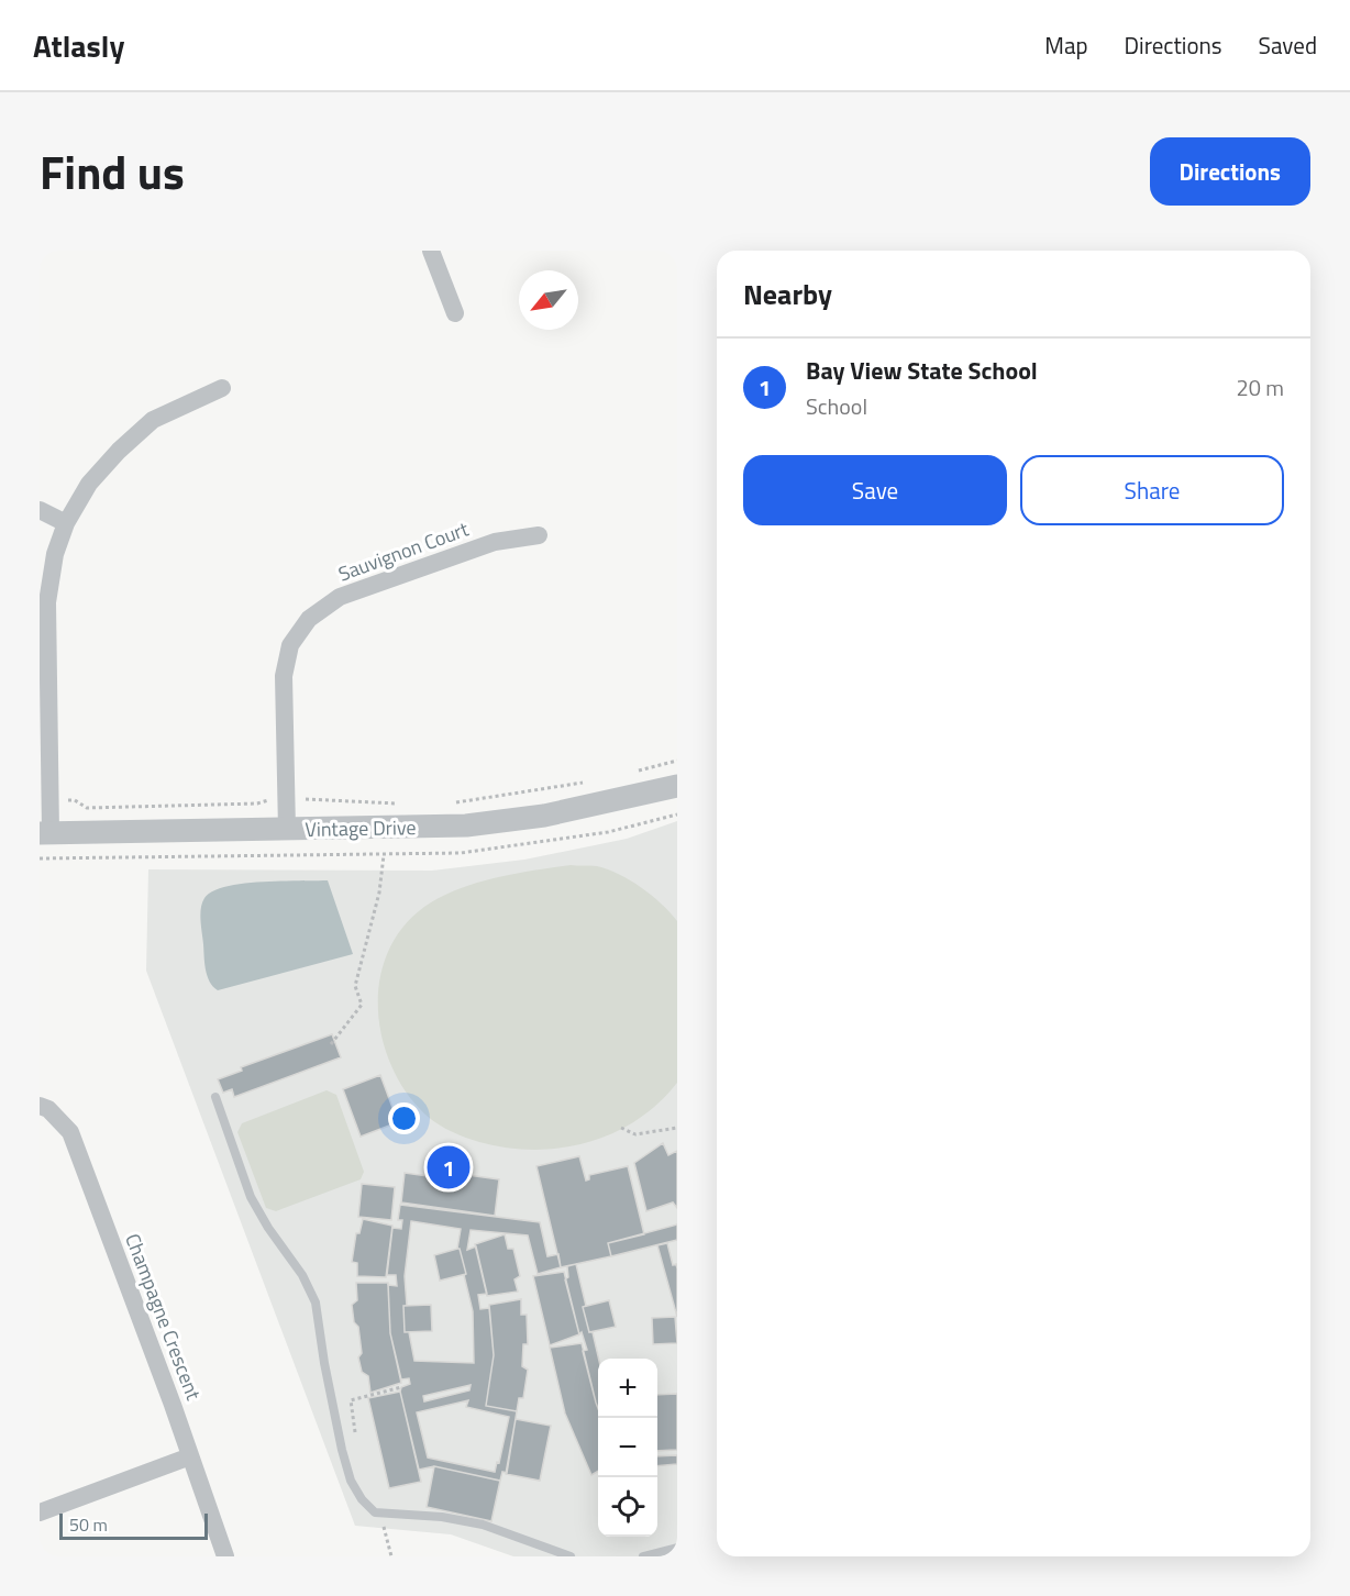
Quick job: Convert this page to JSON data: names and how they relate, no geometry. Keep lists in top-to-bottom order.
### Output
{
  "streets": {
    "street": ["Sauvignon Court", "Vintage Drive", "Champagne Crescent"]
  },
  "crossings": [
    ["Sauvignon Court", "Vintage Drive"]
  ],
  "scale_bar": "50 m",
  "north": "bottom left",
  "page": {
    "header": "Atlasly",
    "nav": ["Map", "Directions", "Saved"],
    "title": "Find us",
    "buttons": [
      "Directions",
      ["Save", "Share"]
    ],
    "heading": "Nearby",
    "list": [
      {
        "mark": "1",
        "name": "Bay View State School",
        "note": "School",
        "value": "20 m"
      }
    ],
    "pins": "1",
    "map_buttons": ["+", "−"],
    "scale": "50 m"
  }
}
